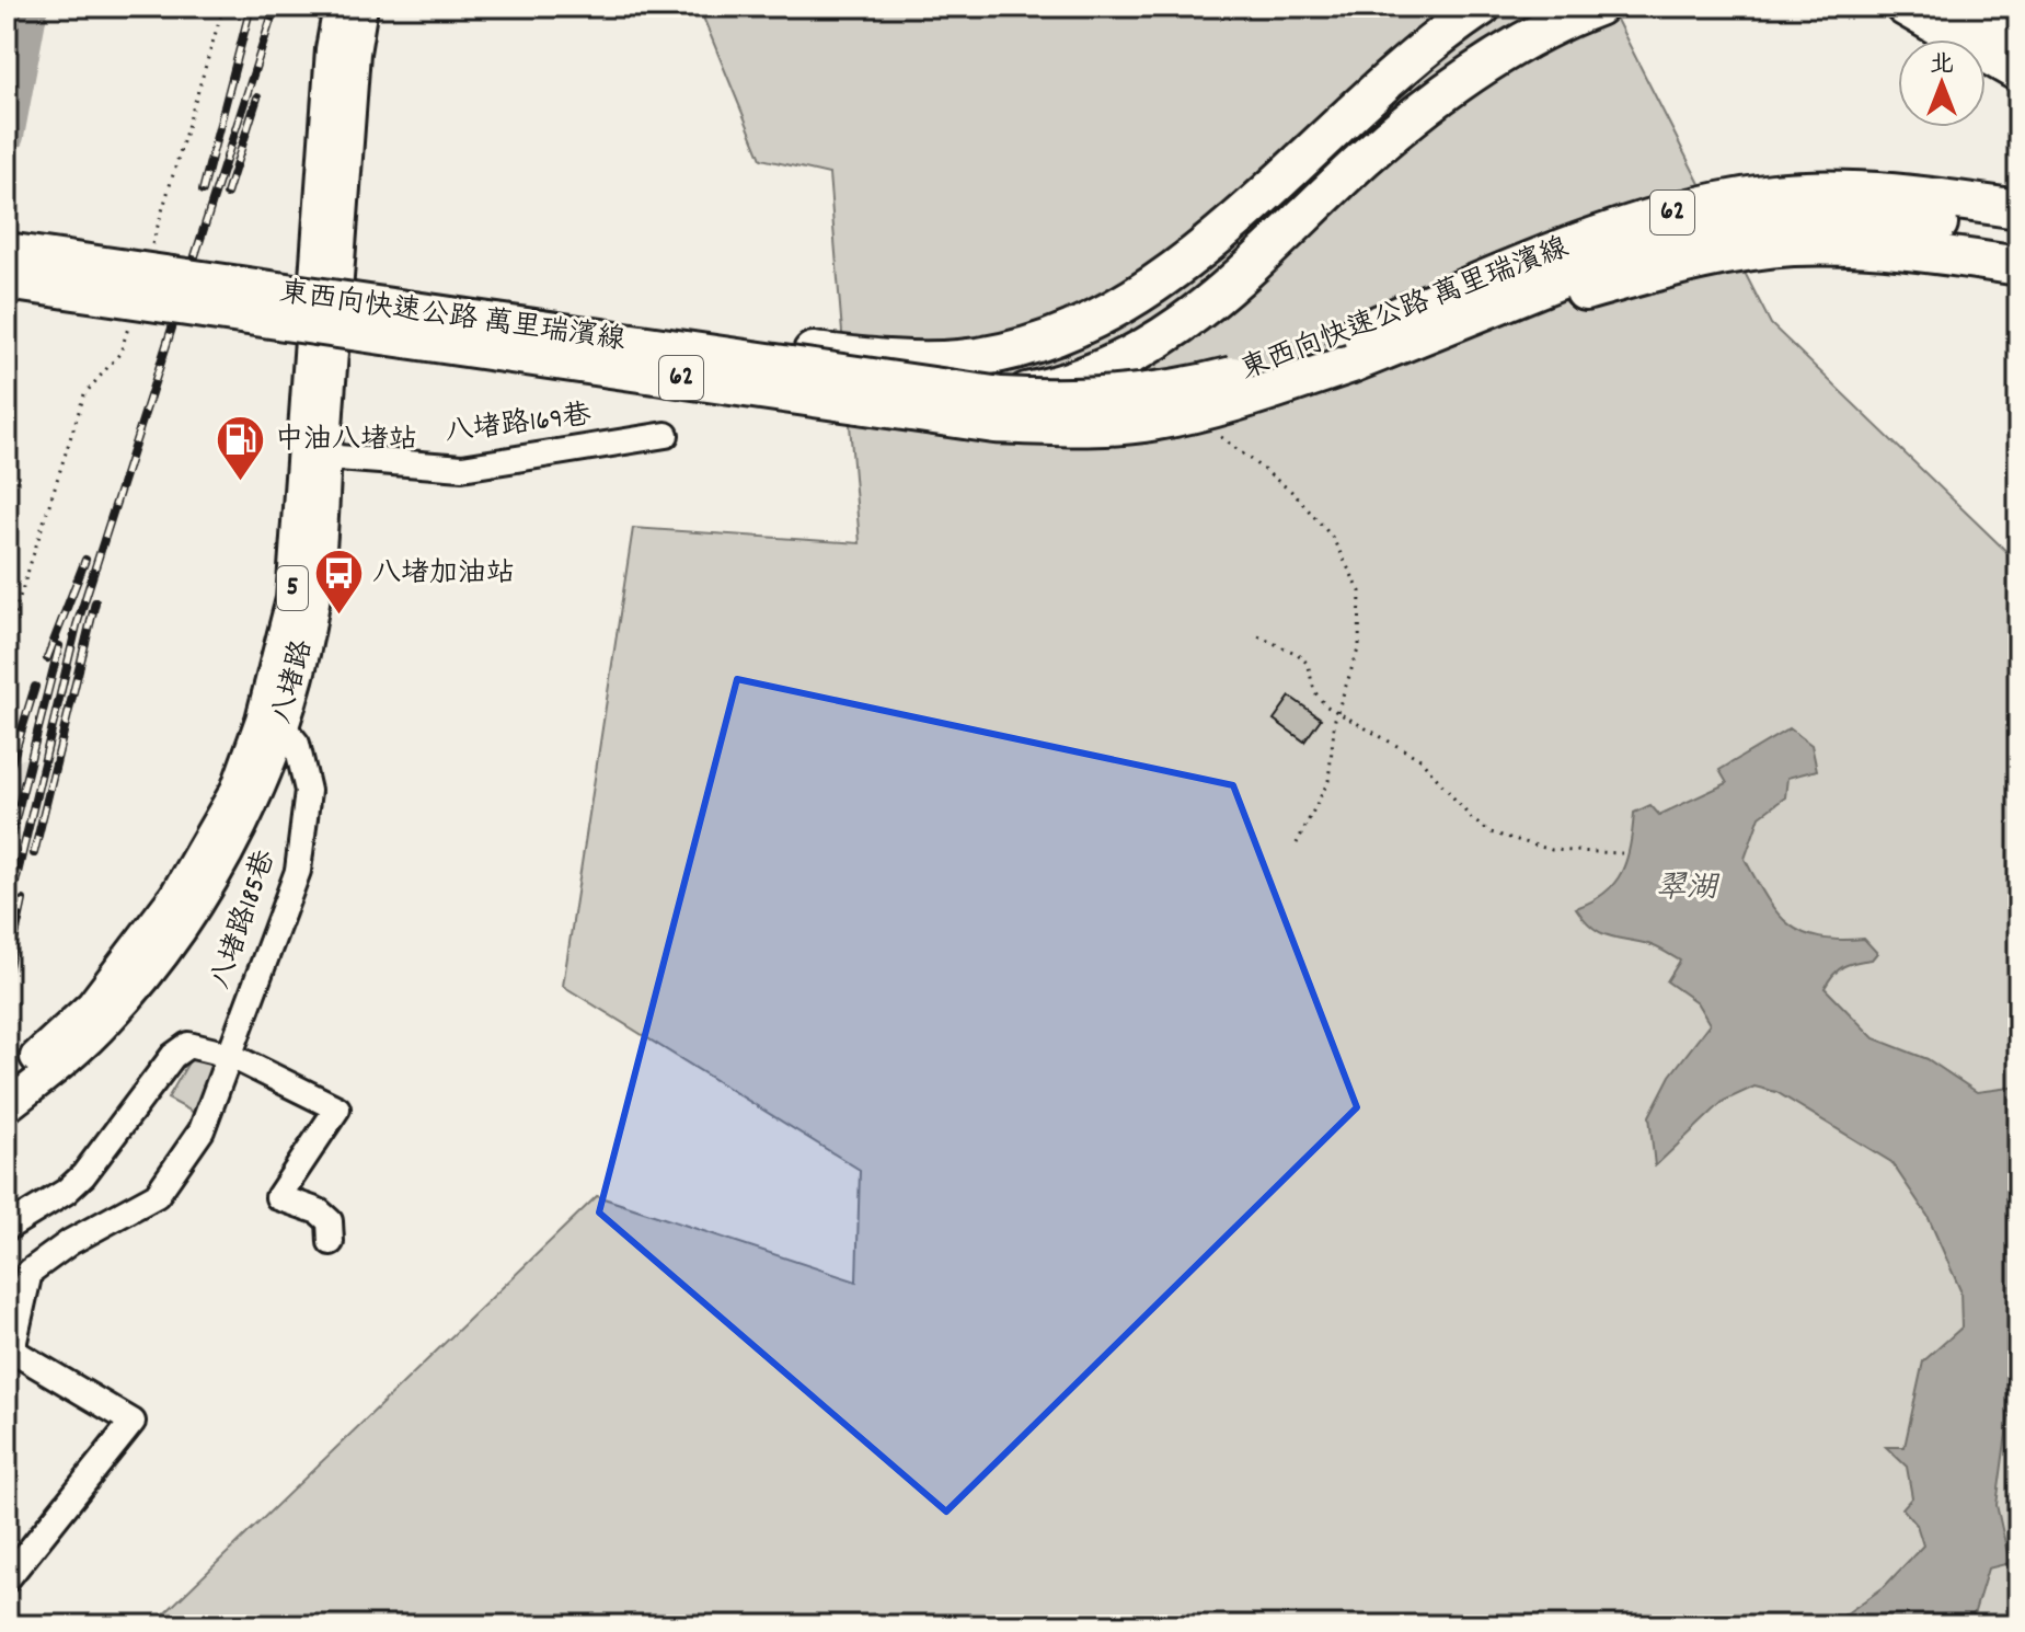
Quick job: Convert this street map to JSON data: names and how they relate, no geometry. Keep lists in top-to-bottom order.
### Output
{
  "streets": {
    "highway": ["62", "東西向快速公路 萬里瑞濱線"],
    "main road": ["5", "八堵路"],
    "street": ["八堵路169巷", "八堵路185巷"]
  },
  "crossings": [
    ["八堵路169巷", "八堵路"],
    ["八堵路", "八堵路185巷"]
  ],
  "water": ["翠湖"],
  "places": {
    "fuel station": ["中油八堵站"],
    "bus stop": ["八堵加油站"]
  },
  "north": "top"
}
